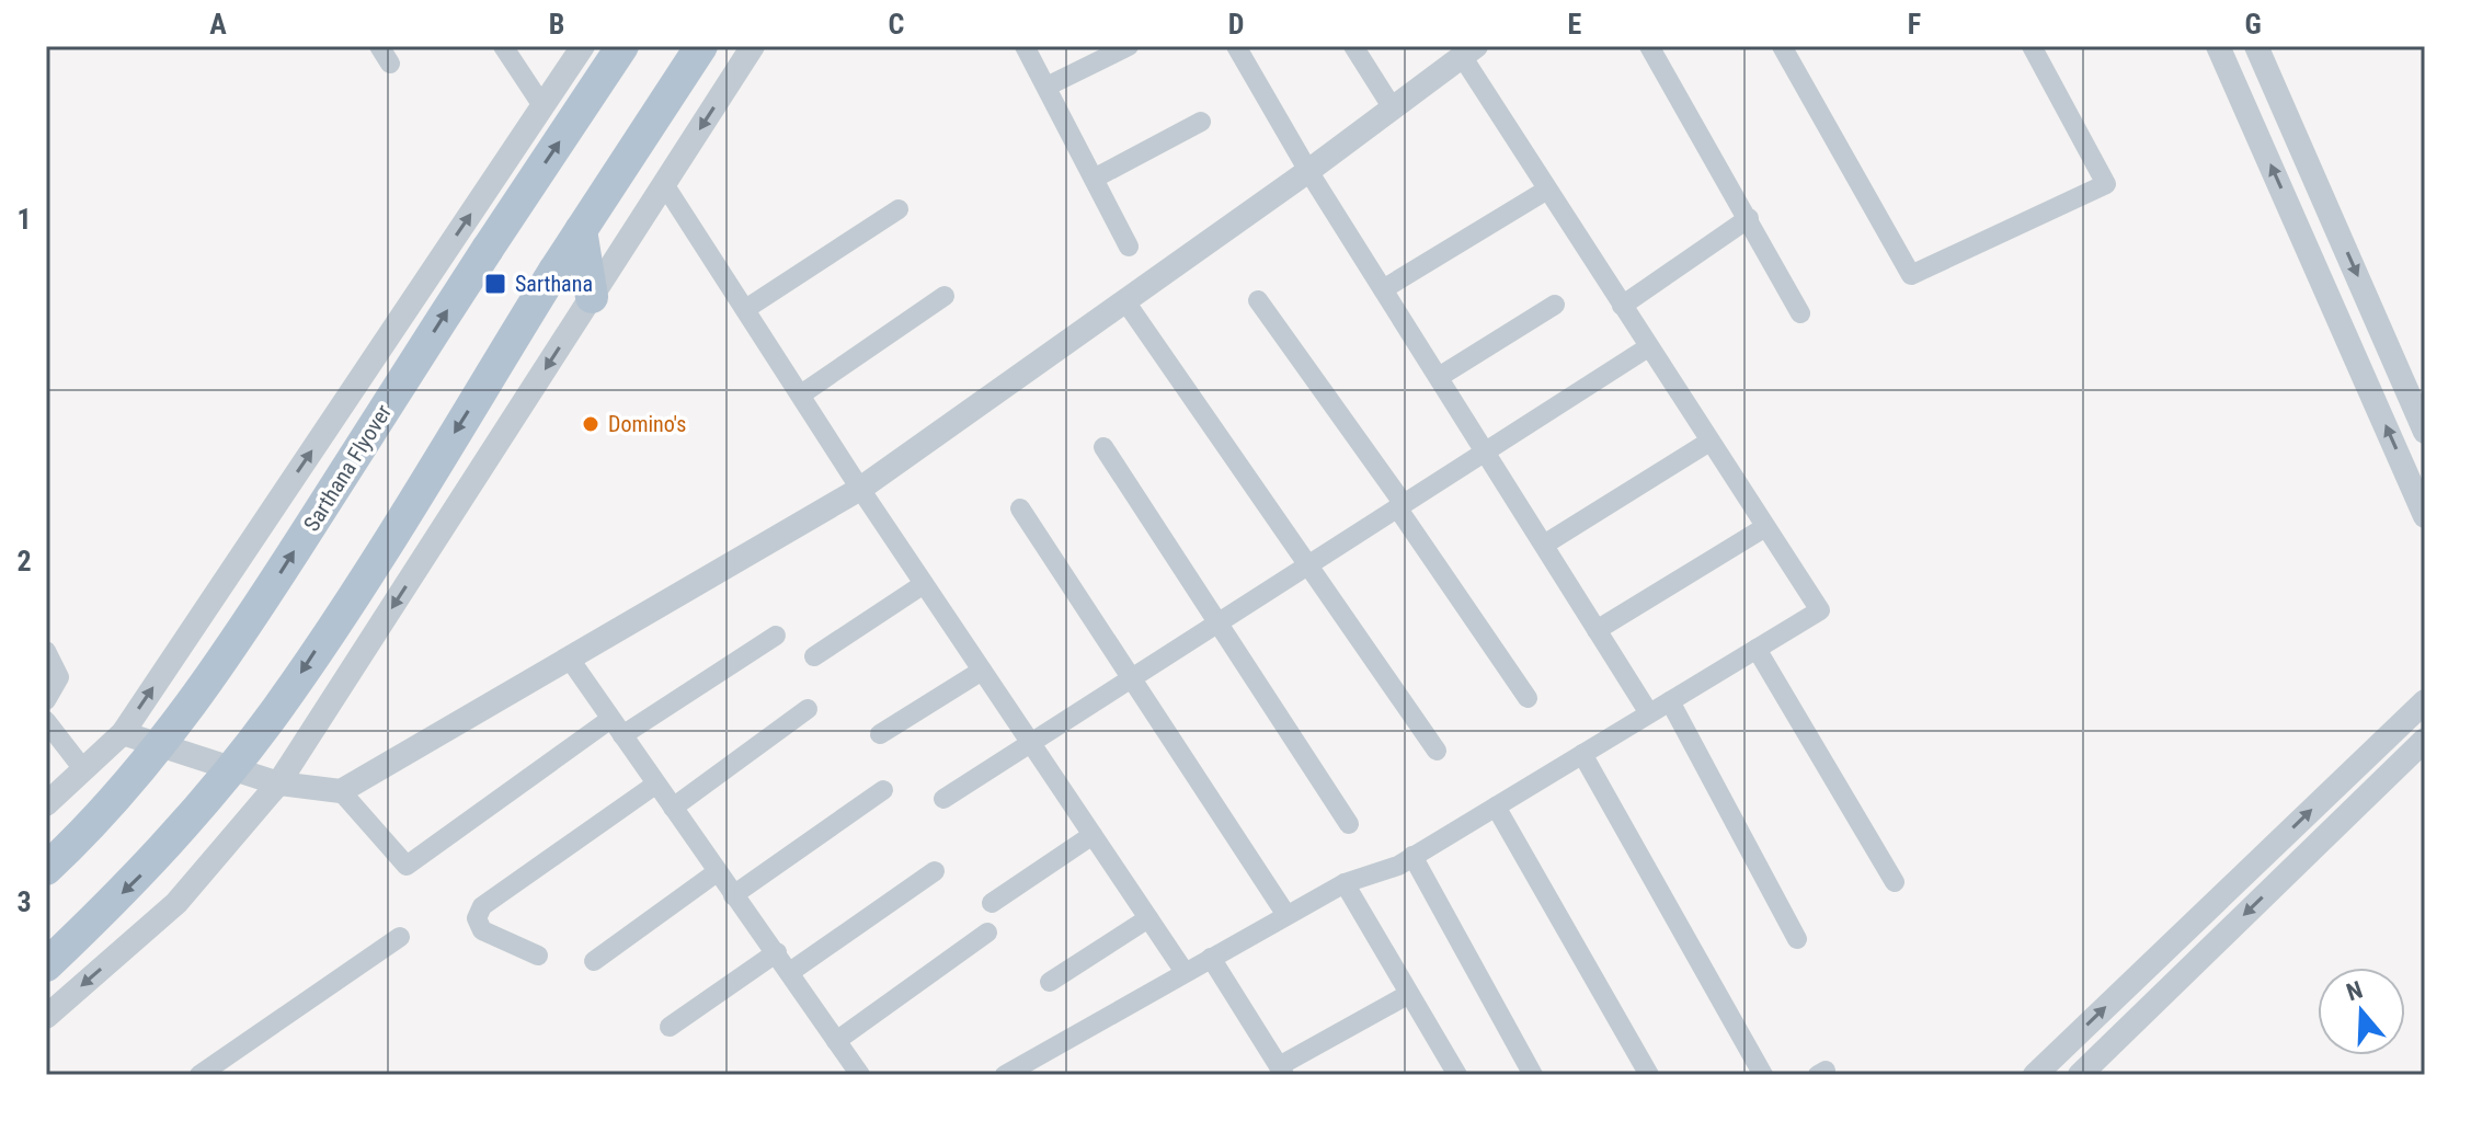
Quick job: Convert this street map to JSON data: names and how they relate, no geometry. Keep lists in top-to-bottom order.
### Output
{
  "streets": {
    "main road": ["Sarthana Flyover"]
  },
  "places": {
    "transit": ["Sarthana"],
    "other": ["Domino's"]
  },
  "north": "top",
  "grid": {
    "columns": [
      "A",
      "B",
      "C",
      "D",
      "E",
      "F",
      "G"
    ],
    "rows": ["1", "2", "3"]
  }
}
